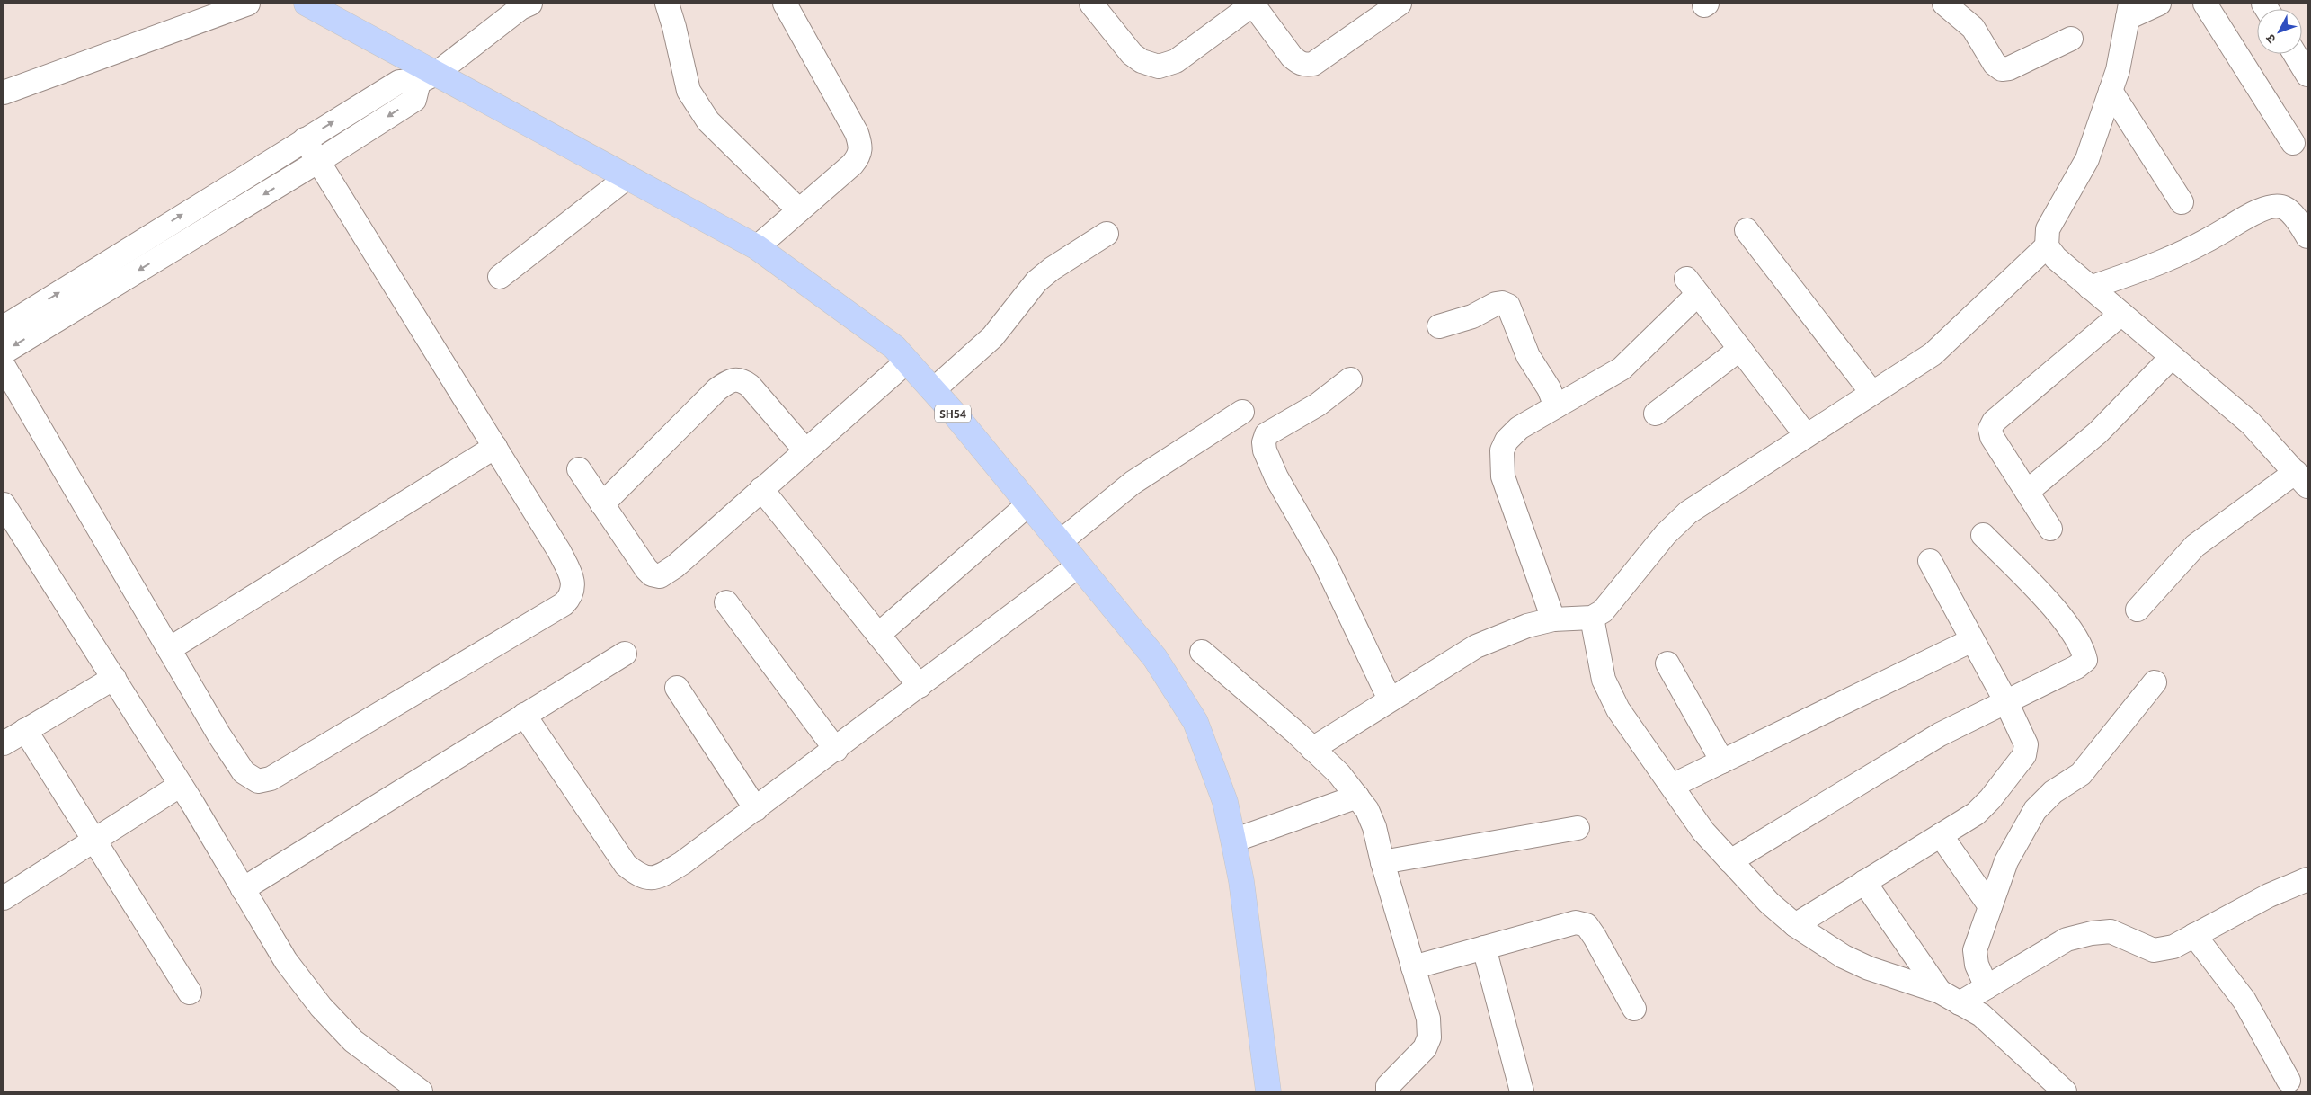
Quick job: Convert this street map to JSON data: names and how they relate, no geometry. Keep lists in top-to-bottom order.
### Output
{
  "streets": {
    "main road": ["SH54"]
  },
  "north": "bottom left"
}
